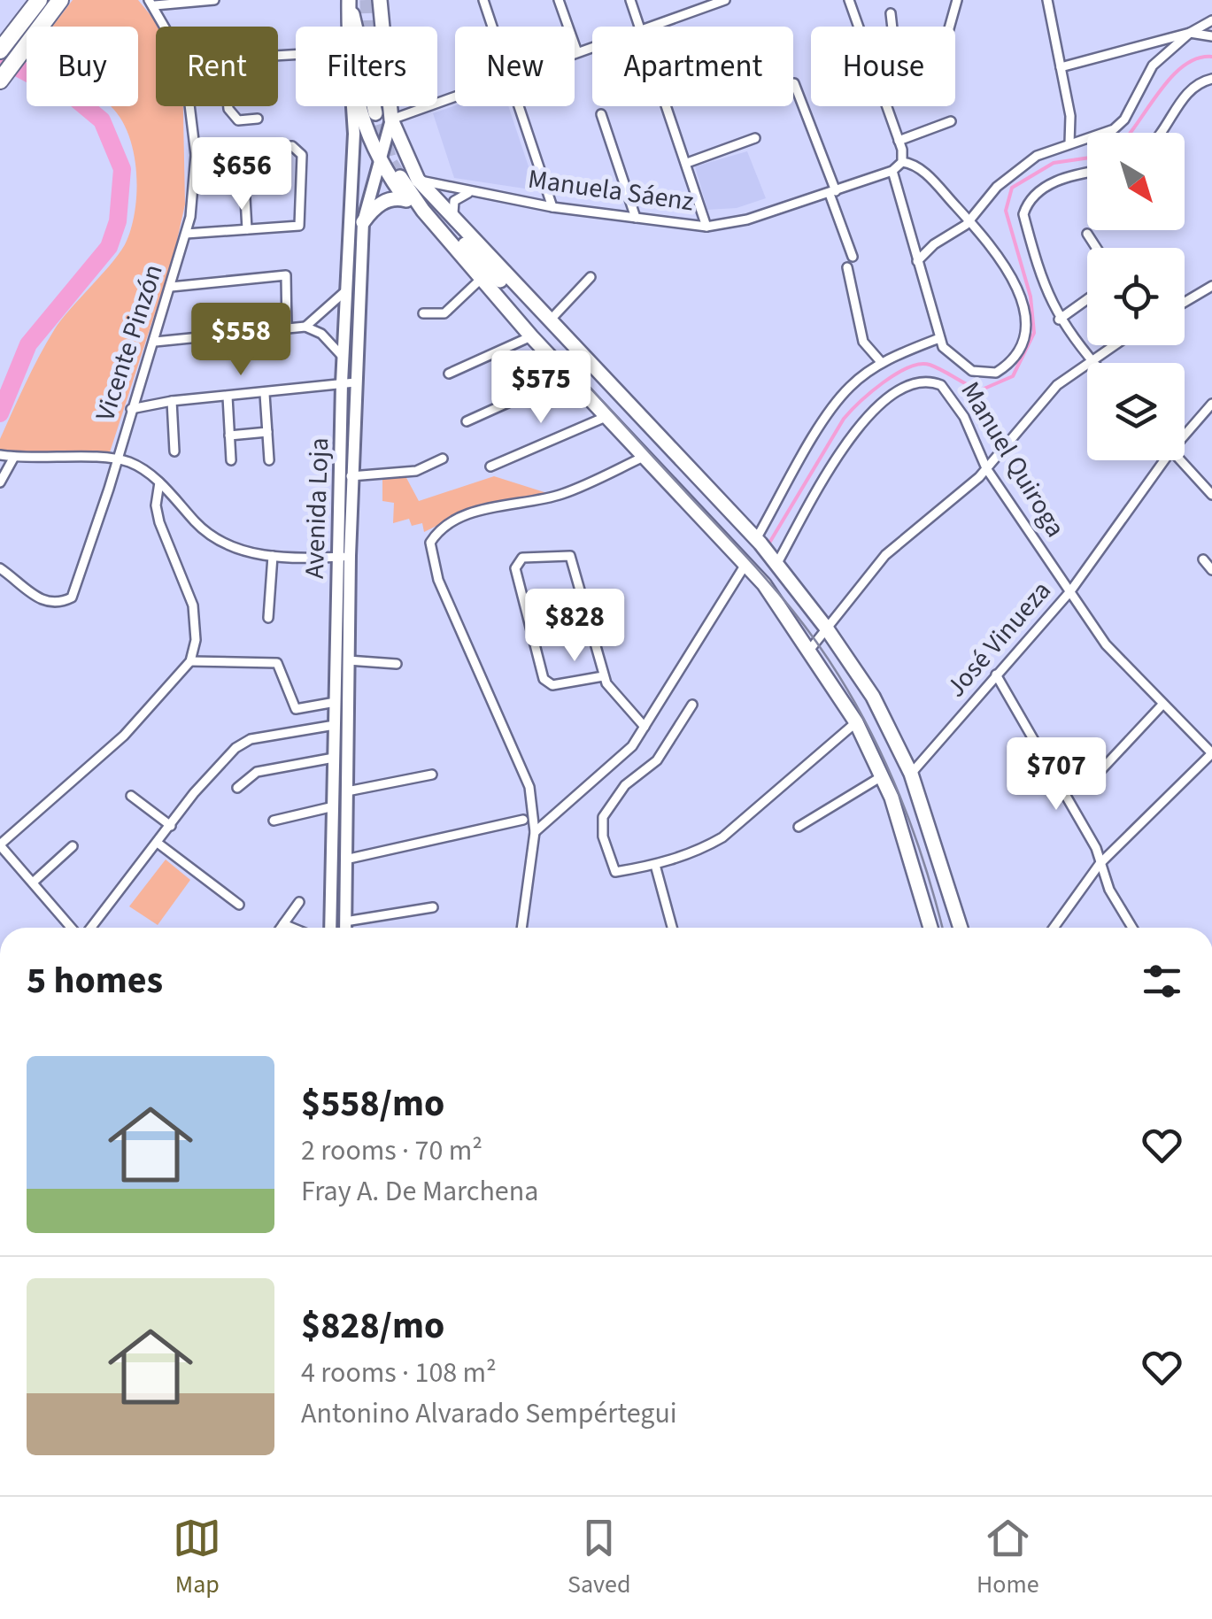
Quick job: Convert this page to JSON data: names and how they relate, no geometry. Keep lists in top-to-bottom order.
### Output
{
  "streets": {
    "main road": ["Avenida Loja"],
    "street": [
      "Manuela Sáenz",
      "Vicente Pinzón",
      "Manuel Quiroga",
      "José Vinueza"
    ]
  },
  "crossings": [
    ["Manuel Quiroga", "José Vinueza"]
  ],
  "north": "bottom right",
  "page": {
    "chip": [
      "Buy",
      "Rent",
      "Filters",
      "New",
      "Apartment",
      "House"
    ],
    "price": [
      "$656",
      "$558",
      "$575",
      "$828",
      "$707"
    ],
    "heading": "5 homes",
    "list": [
      {
        "name": "$558/mo",
        "note": "2 rooms · 70 m² · Fray A. De Marchena"
      },
      {
        "name": "$828/mo",
        "note": "4 rooms · 108 m² · Antonino Alvarado Sempértegui"
      }
    ],
    "tabs": ["Map", "Saved", "Home"]
  }
}
